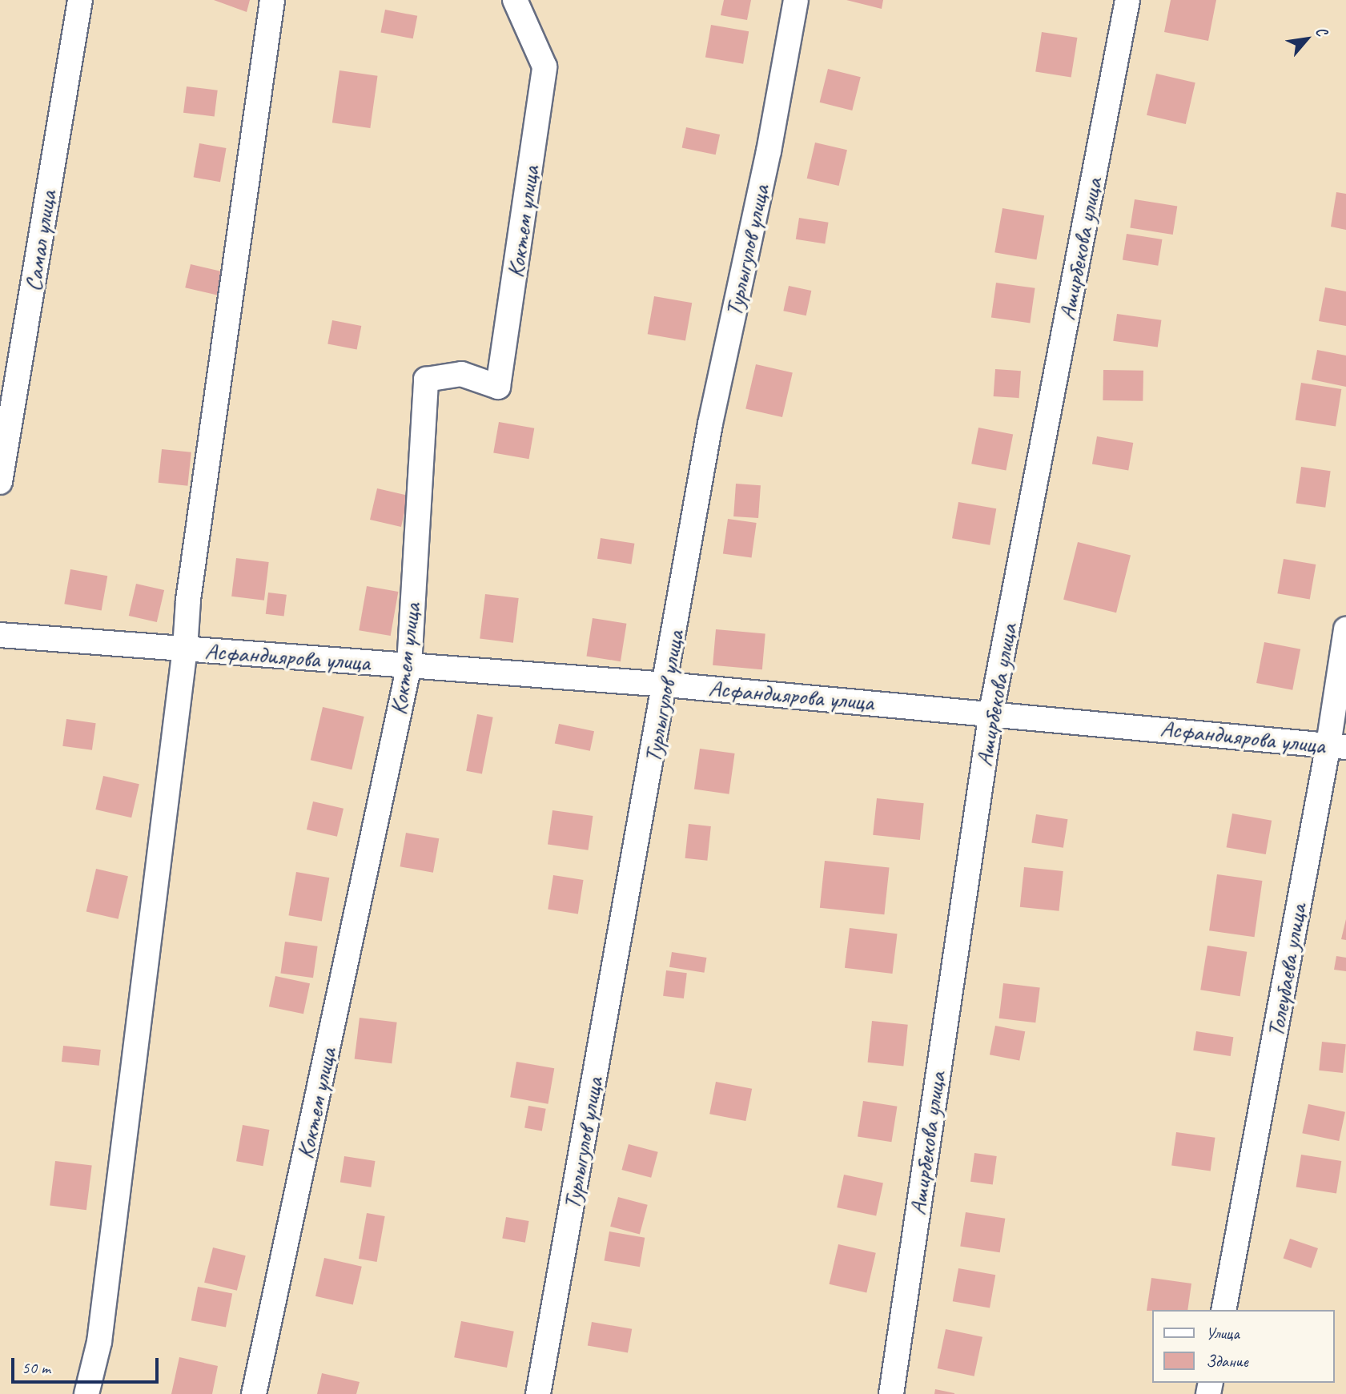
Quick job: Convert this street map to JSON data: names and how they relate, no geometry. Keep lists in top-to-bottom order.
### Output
{
  "streets": {
    "street": [
      "Коктем улица",
      "Самал улица",
      "Аширбекова улица",
      "Турлыгулов улица",
      "Асфандиярова улица",
      "Толеубаева улица"
    ]
  },
  "crossings": [
    ["Коктем улица", "Асфандиярова улица"],
    ["Аширбекова улица", "Асфандиярова улица"],
    ["Турлыгулов улица", "Асфандиярова улица"],
    ["Асфандиярова улица", "Толеубаева улица"]
  ],
  "legend": ["Улица", "Здание"],
  "scale_bar": "50 m",
  "north": "top right"
}
